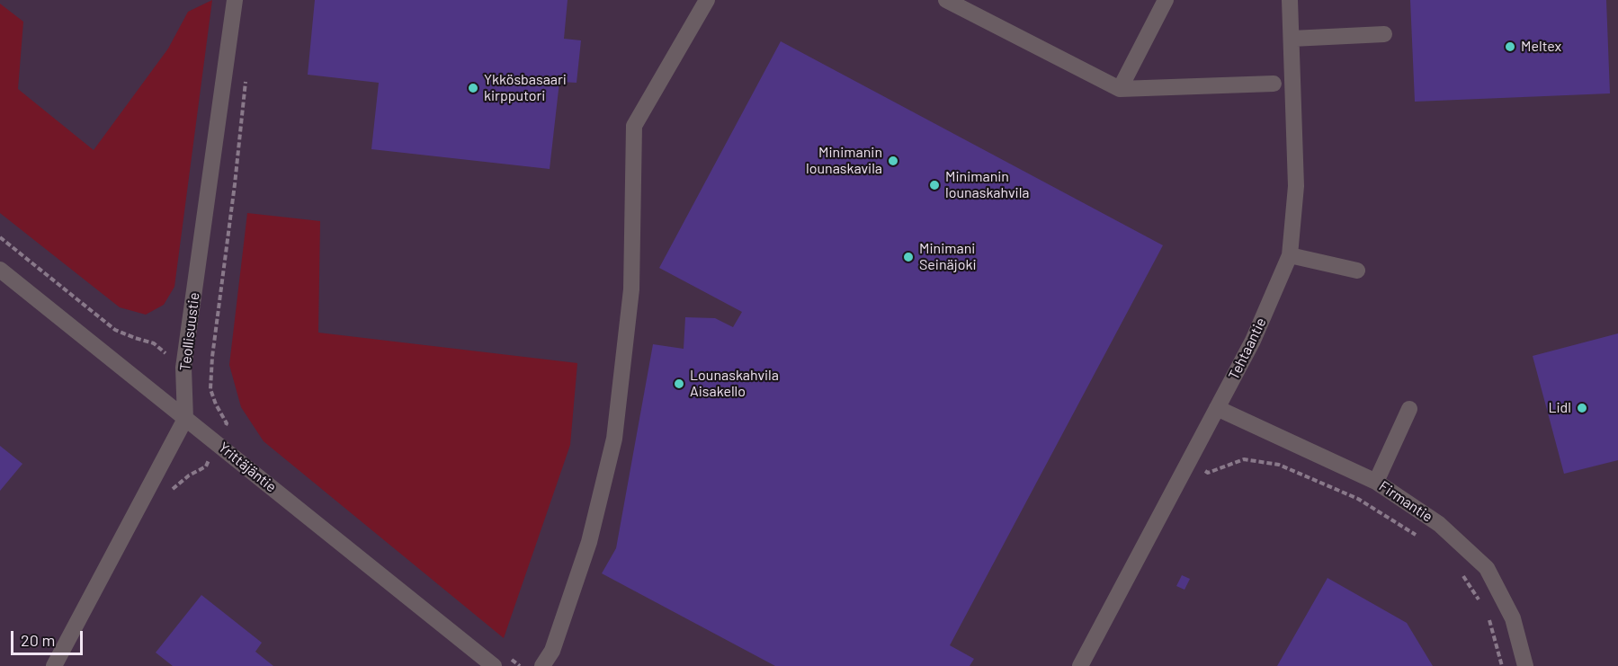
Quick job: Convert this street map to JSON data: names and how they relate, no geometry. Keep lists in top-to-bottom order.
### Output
{
  "streets": {
    "street": [
      "Teollisuustie",
      "Tehtaantie",
      "Yrittäjäntie",
      "Firmantie"
    ]
  },
  "crossings": [
    ["Teollisuustie", "Yrittäjäntie"],
    ["Tehtaantie", "Firmantie"]
  ],
  "places": [
    "Meltex",
    "Ykkösbasaari kirpputori",
    "Minimanin lounaskavila",
    "Minimanin lounaskahvila",
    "Minimani Seinäjoki",
    "Lounaskahvila Aisakello",
    "Lidl"
  ],
  "scale_bar": "20 m"
}
